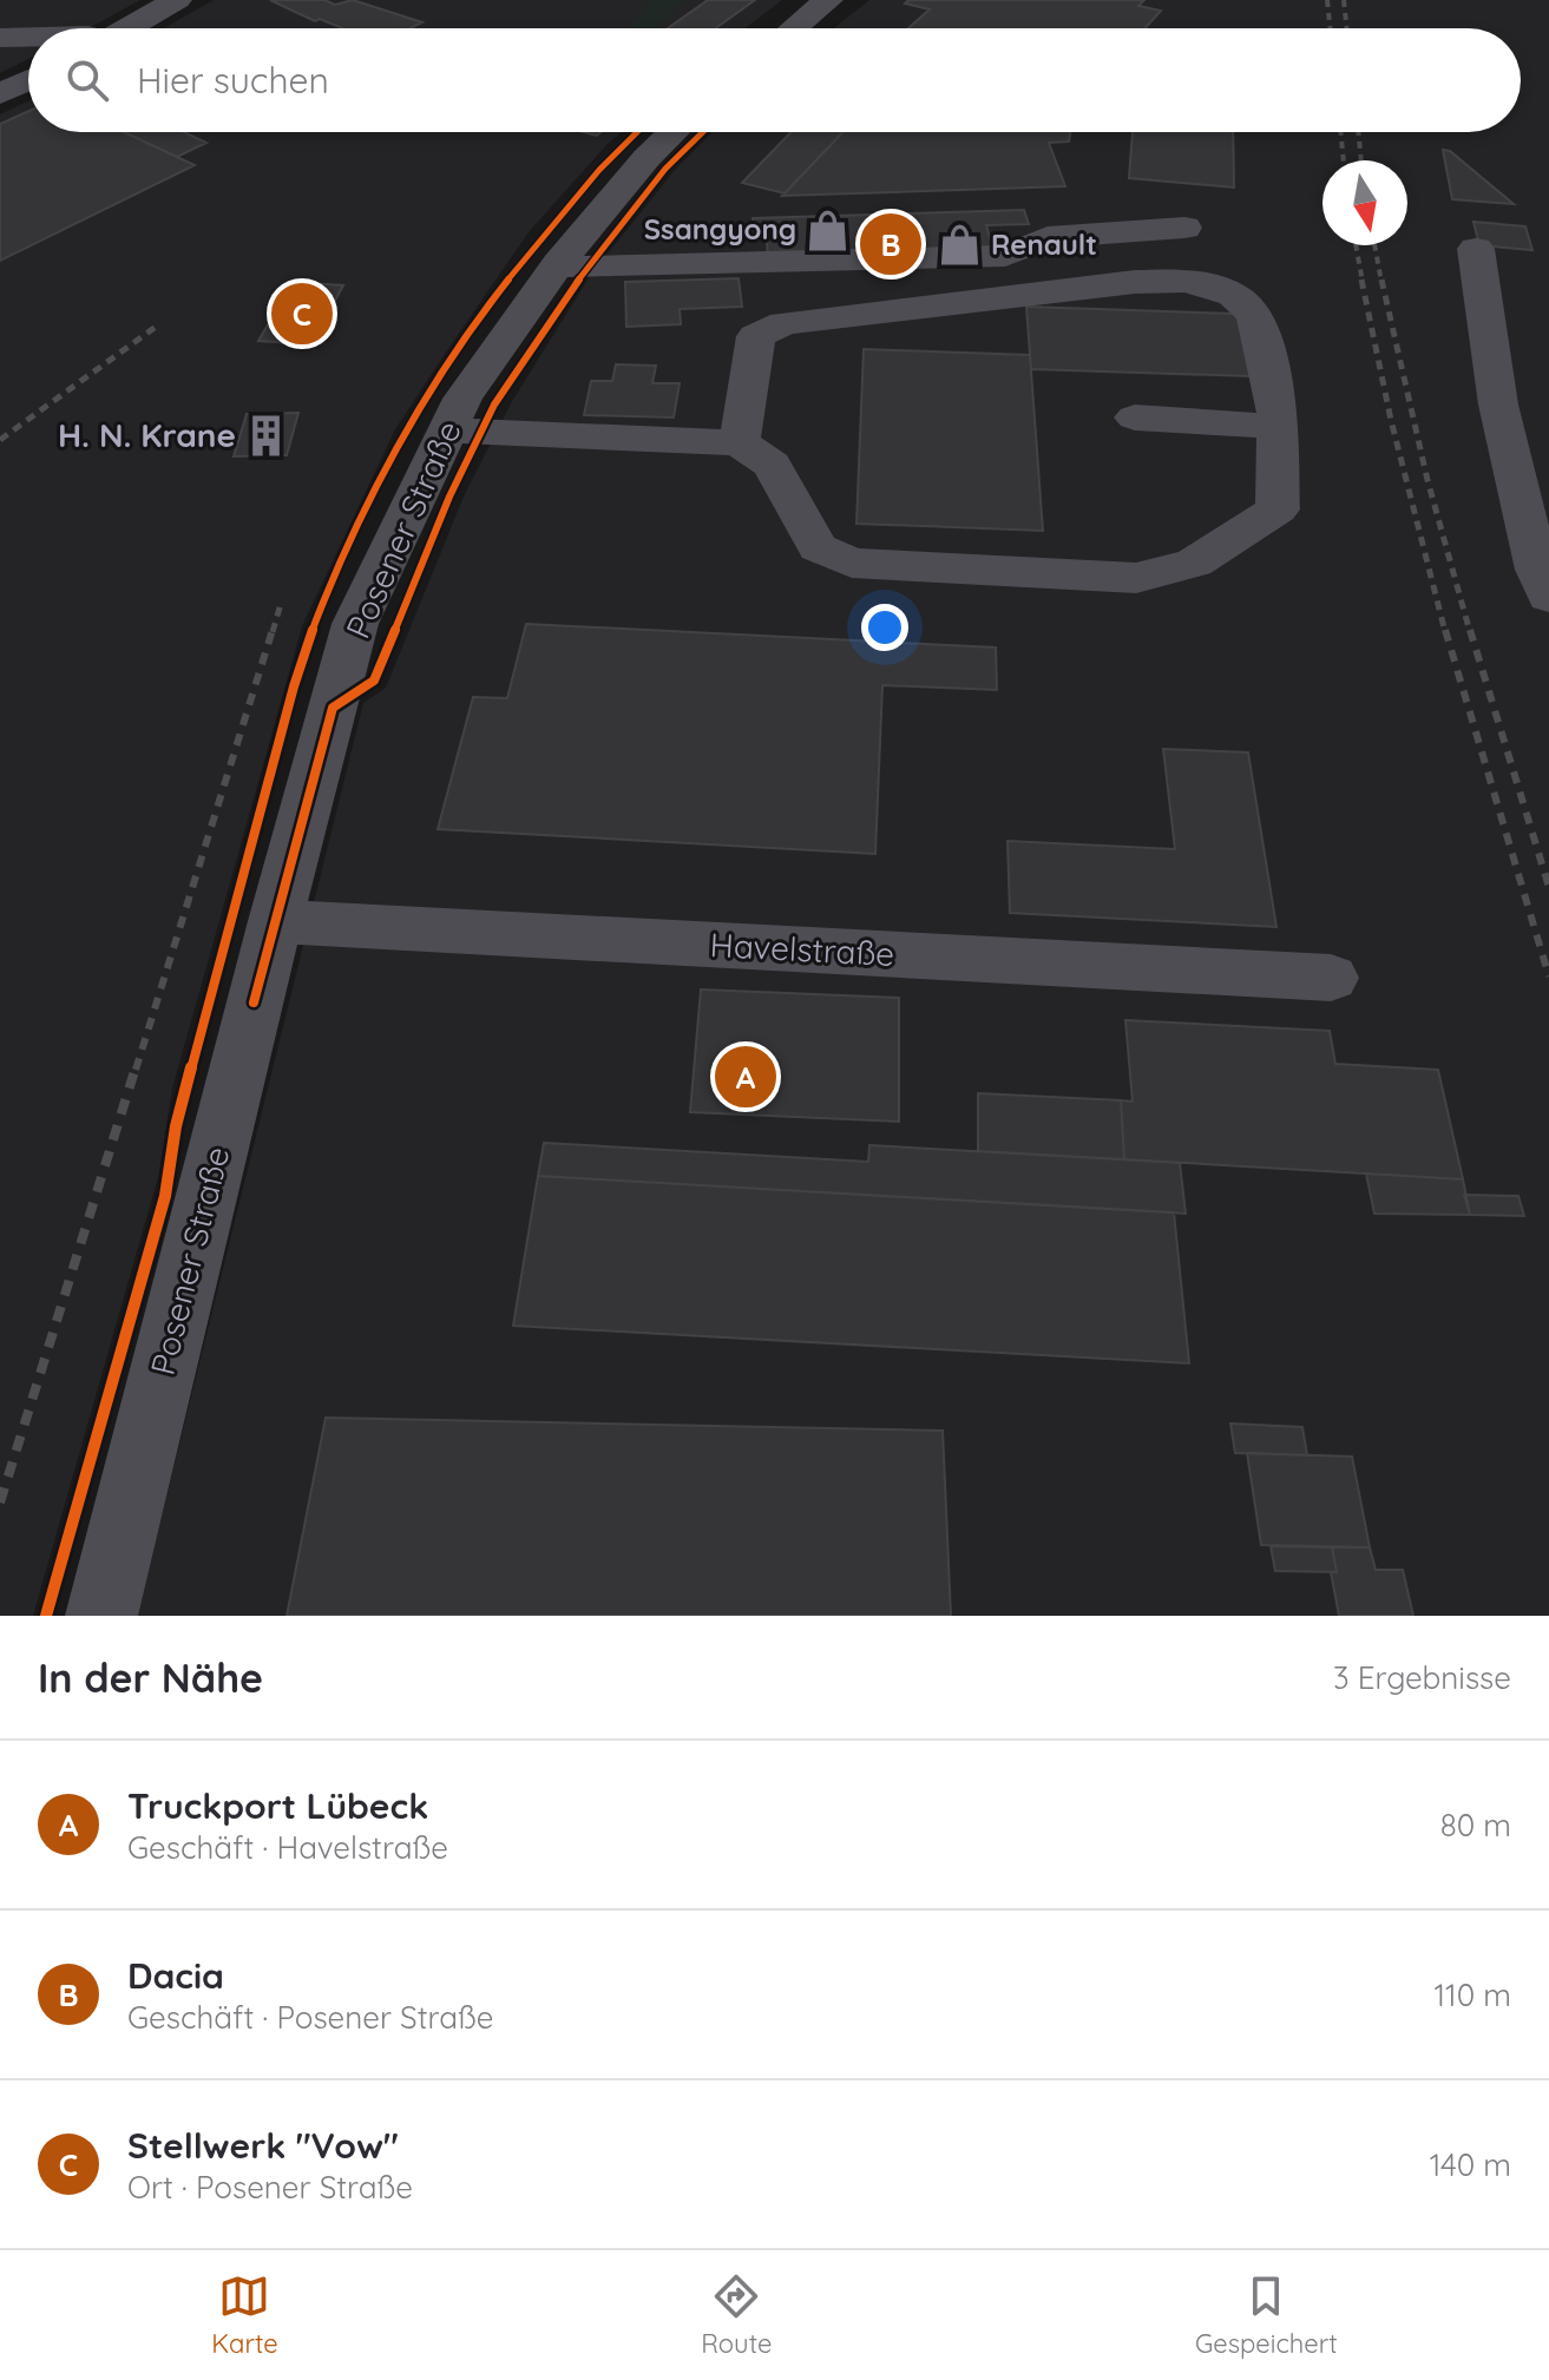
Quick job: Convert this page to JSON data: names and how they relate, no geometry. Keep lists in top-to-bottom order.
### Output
{
  "streets": {
    "street": ["Posener Straße", "Havelstraße"]
  },
  "crossings": [
    ["Posener Straße", "Havelstraße"]
  ],
  "places": {
    "shop": ["Ssangyong", "Renault"],
    "building": ["H. N. Krane"]
  },
  "north": "bottom",
  "page": {
    "search": "Hier suchen",
    "pins": ["B", "C", "A"],
    "heading": ["In der Nähe", "3 Ergebnisse"],
    "list": [
      {
        "mark": "A",
        "name": "Truckport Lübeck",
        "note": "Geschäft · Havelstraße",
        "value": "80 m"
      },
      {
        "mark": "B",
        "name": "Dacia",
        "note": "Geschäft · Posener Straße",
        "value": "110 m"
      },
      {
        "mark": "C",
        "name": "Stellwerk \"Vow\"",
        "note": "Ort · Posener Straße",
        "value": "140 m"
      }
    ],
    "nav": ["Karte", "Route", "Gespeichert"]
  }
}
